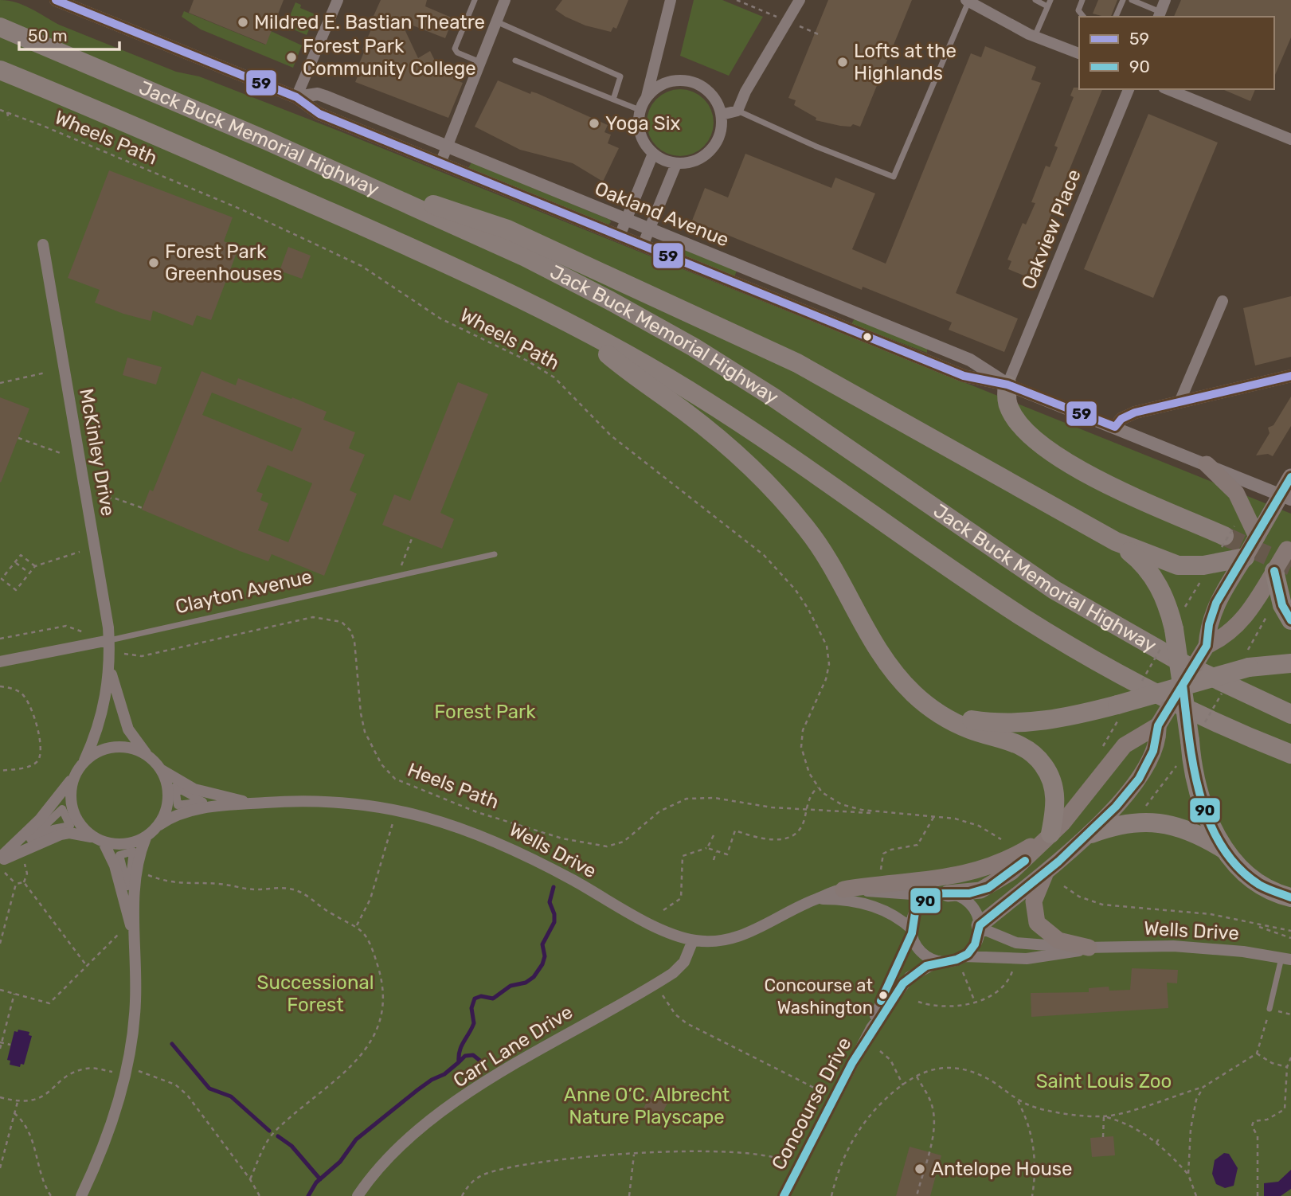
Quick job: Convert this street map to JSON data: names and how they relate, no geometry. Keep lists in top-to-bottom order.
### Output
{
  "streets": {
    "highway": ["Jack Buck Memorial Highway"],
    "street": [
      "Oakland Avenue",
      "Oakview Place",
      "McKinley Drive",
      "Clayton Avenue",
      "Wells Drive",
      "Carr Lane Drive",
      "Concourse Drive"
    ],
    "path": ["Wheels Path", "Heels Path"]
  },
  "crossings": [
    ["Wheels Path", "Heels Path"],
    ["Oakland Avenue", "Oakview Place"],
    ["McKinley Drive", "Clayton Avenue"],
    ["McKinley Drive", "Wells Drive"],
    ["Wells Drive", "Carr Lane Drive"],
    ["Wells Drive", "Concourse Drive"]
  ],
  "parks": [
    "Forest Park",
    "Successional Forest",
    "Saint Louis Zoo",
    "Anne O’C. Albrecht Nature Playscape"
  ],
  "places": [
    "Mildred E. Bastian Theatre",
    "Forest Park Community College",
    "Lofts at the Highlands",
    "Yoga Six",
    "Forest Park Greenhouses",
    "Concourse at Washington",
    "Antelope House"
  ],
  "lines": ["transit line 59", "transit line 90"],
  "legend": ["59", "90"],
  "scale_bar": "50 m"
}
